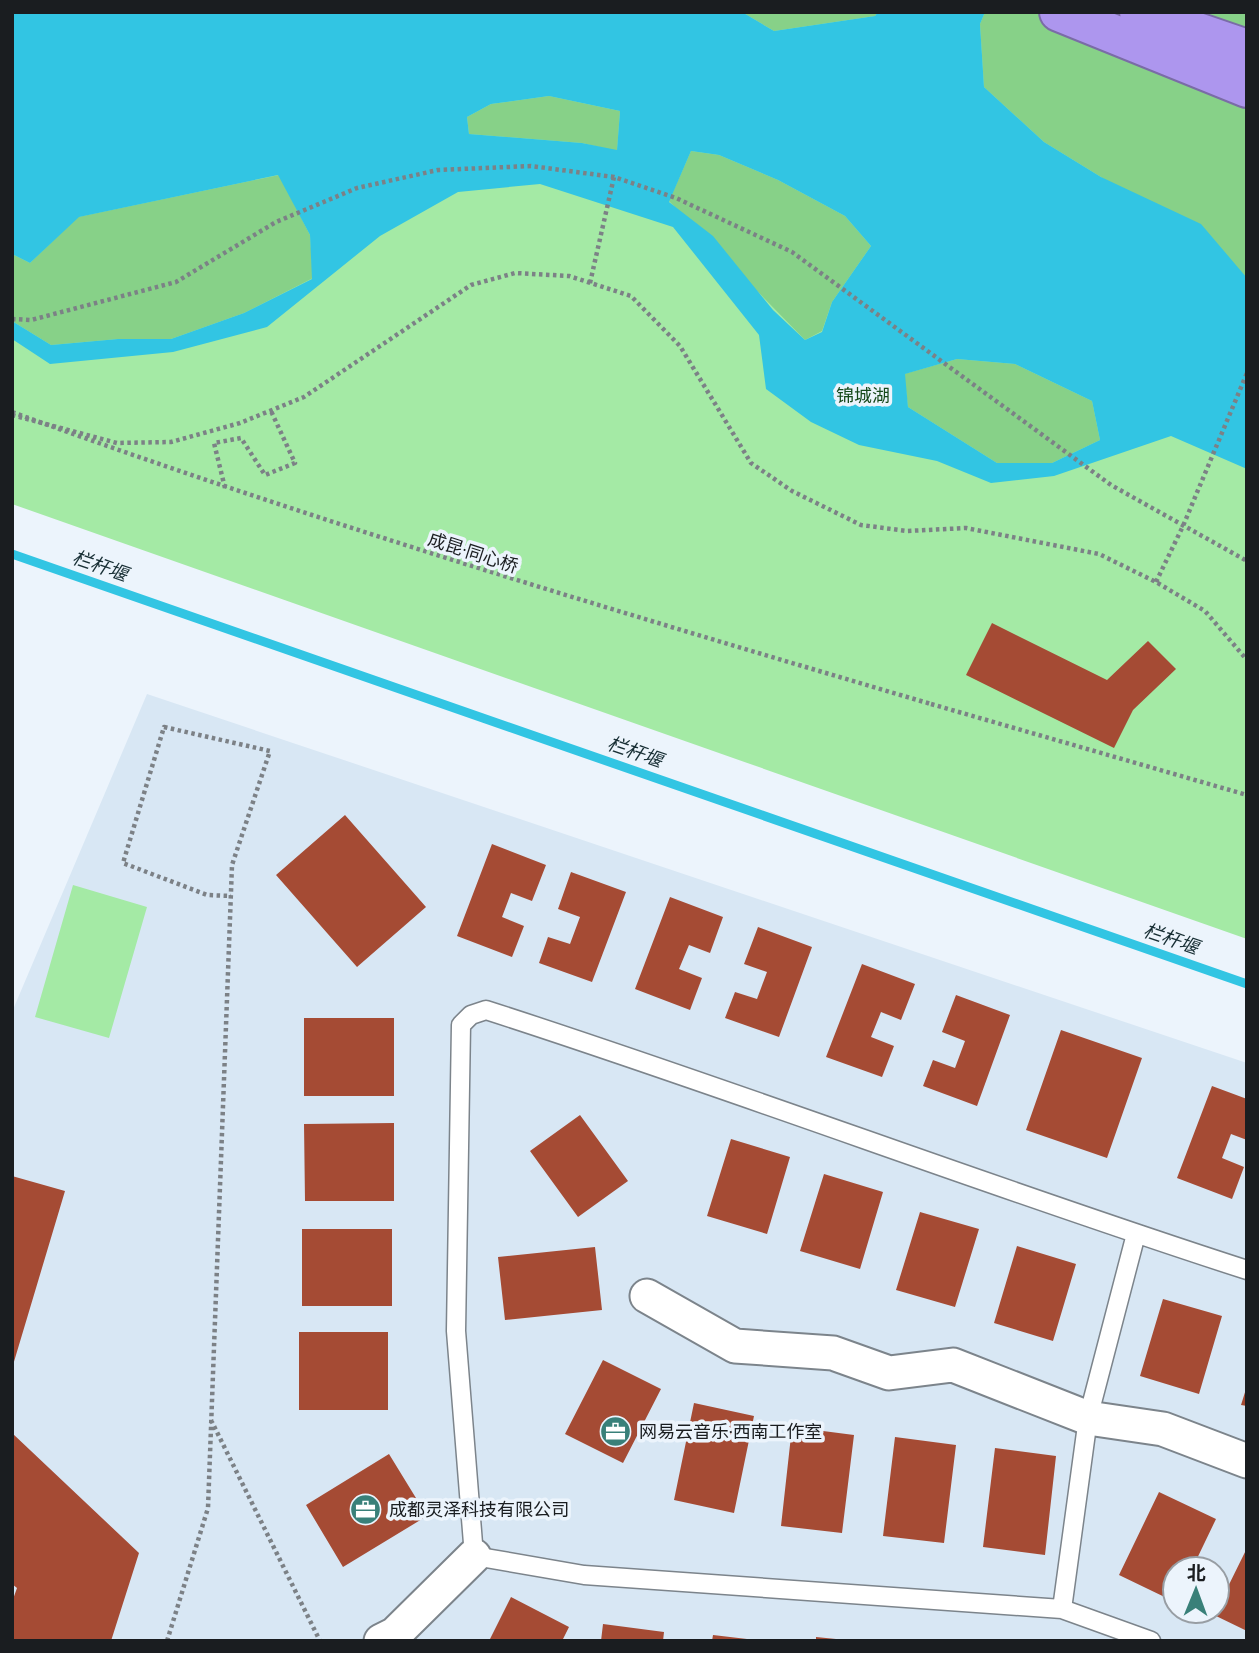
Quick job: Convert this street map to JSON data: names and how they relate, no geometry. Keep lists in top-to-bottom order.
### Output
{
  "streets": {
    "path": ["成昆·同心桥"]
  },
  "water": ["栏杆堰"],
  "parks": ["锦城湖"],
  "places": {
    "office": ["网易云音乐·西南工作室", "成都灵泽科技有限公司"]
  },
  "north": "top"
}
